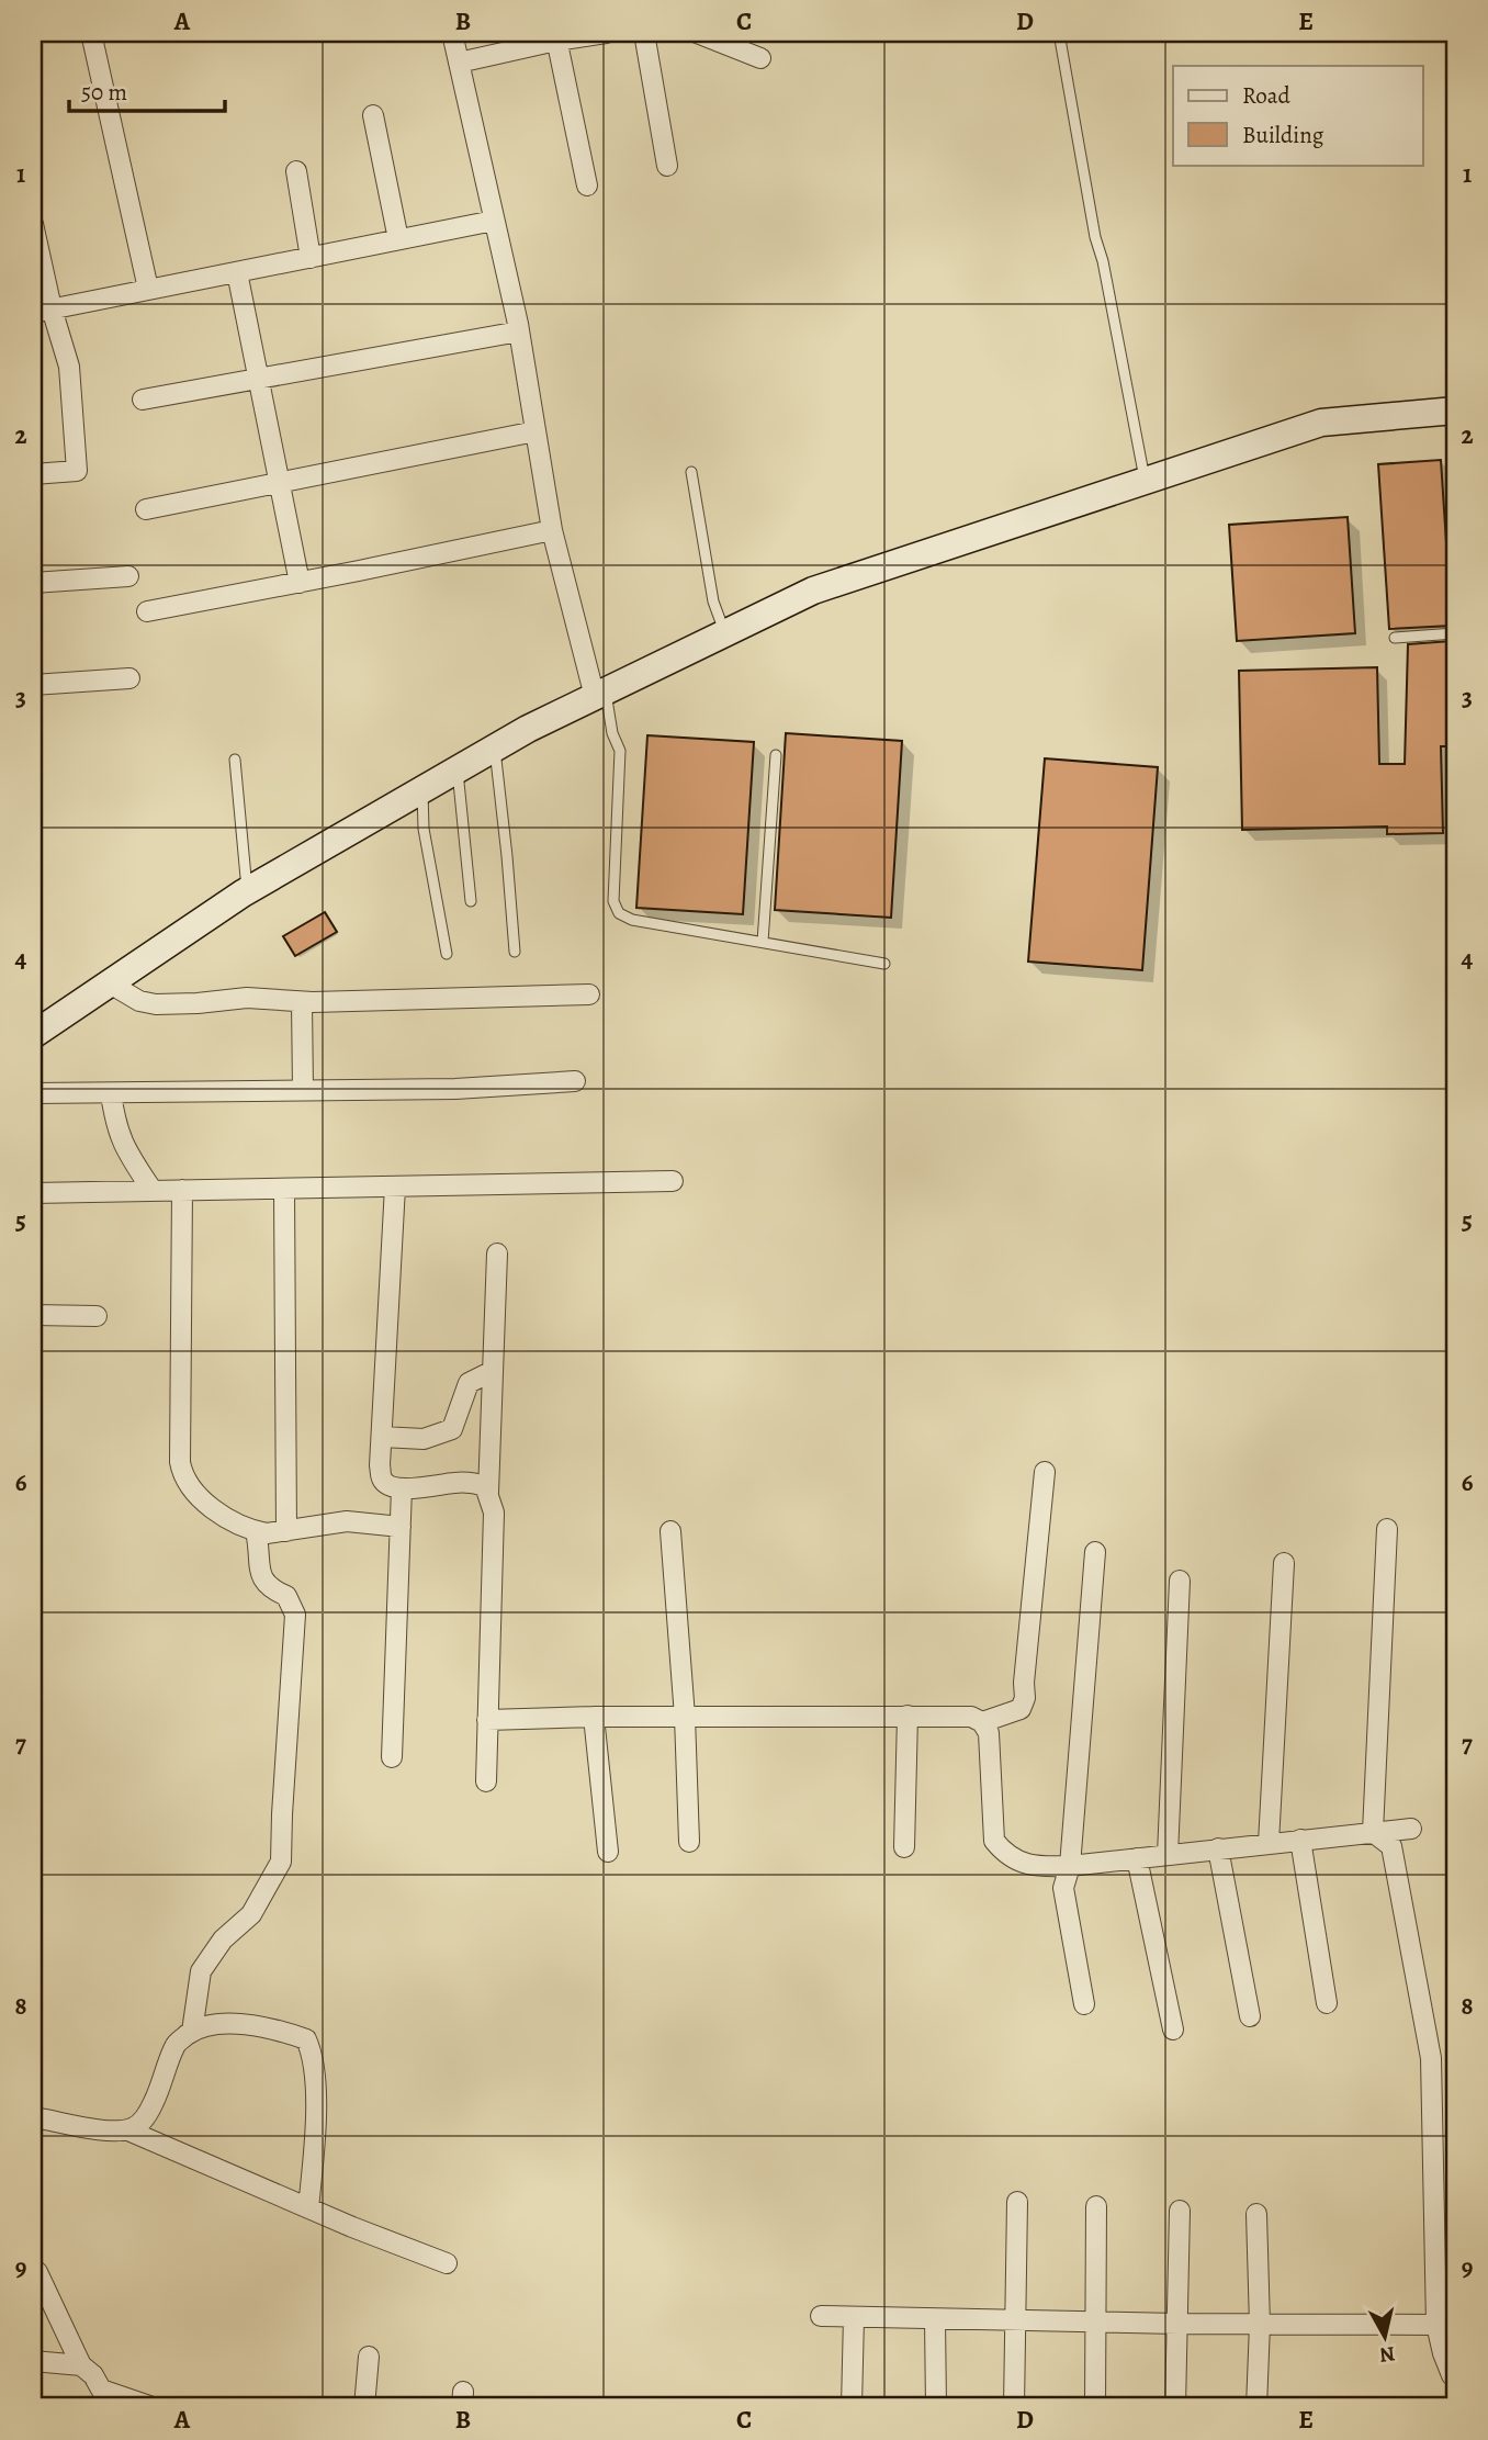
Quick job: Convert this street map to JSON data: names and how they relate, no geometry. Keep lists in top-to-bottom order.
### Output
{
  "legend": ["Road", "Building"],
  "scale_bar": "50 m",
  "north": "bottom",
  "grid": {
    "columns": [
      "A",
      "B",
      "C",
      "D",
      "E"
    ],
    "rows": [
      "1",
      "2",
      "3",
      "4",
      "5",
      "6",
      "7",
      "8",
      "9"
    ]
  }
}
